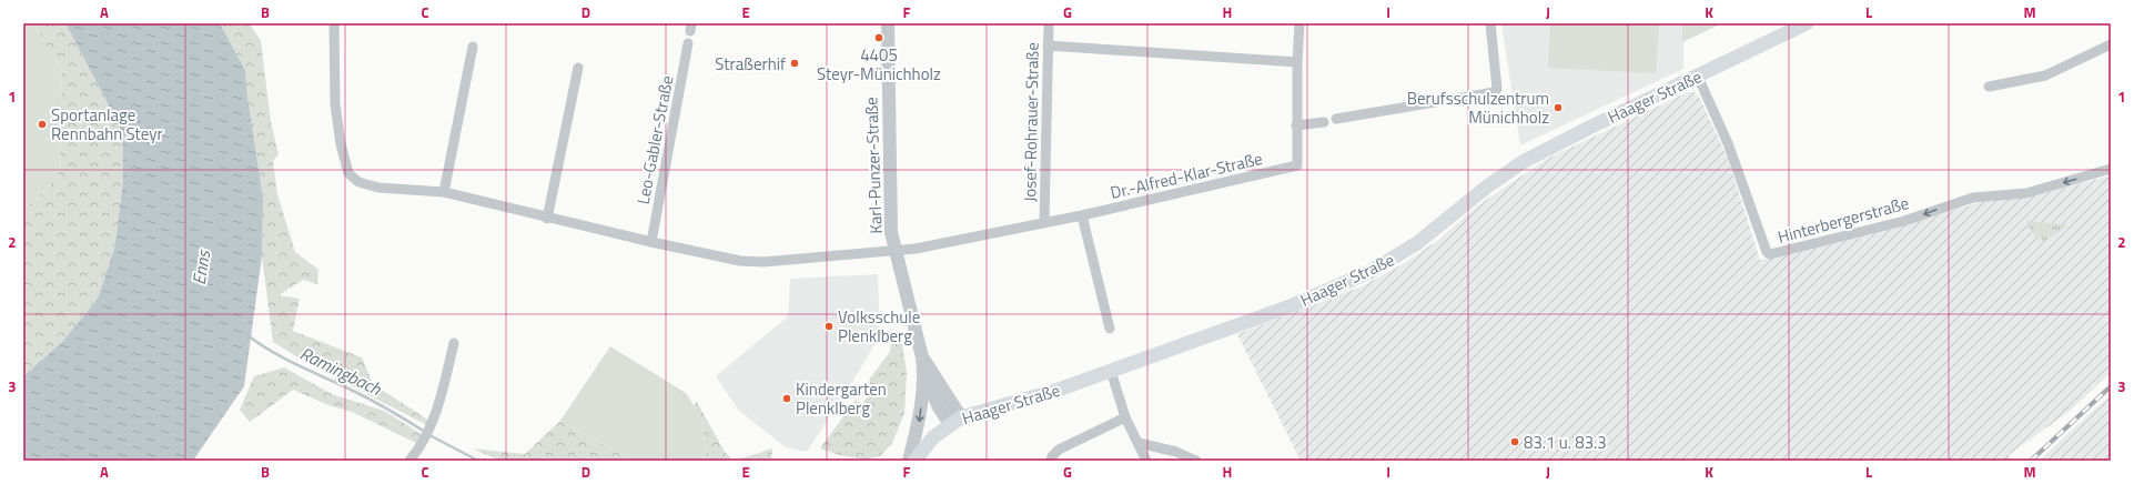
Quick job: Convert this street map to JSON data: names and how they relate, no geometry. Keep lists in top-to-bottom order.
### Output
{
  "streets": {
    "main road": ["Haager Straße"],
    "street": [
      "Josef-Rohrauer-Straße",
      "Leo-Gabler-Straße",
      "Karl-Punzer-Straße",
      "Dr.-Alfred-Klar-Straße",
      "Hinterbergerstraße"
    ]
  },
  "crossings": [
    ["Haager Straße", "Karl-Punzer-Straße"],
    ["Haager Straße", "Hinterbergerstraße"],
    ["Josef-Rohrauer-Straße", "Dr.-Alfred-Klar-Straße"],
    ["Karl-Punzer-Straße", "Dr.-Alfred-Klar-Straße"]
  ],
  "water": ["Enns", "Ramingbach"],
  "places": [
    "4405 Steyr-Münichholz",
    "Straßerhif",
    "Berufsschulzentrum Münichholz",
    "Sportanlage Rennbahn Steyr",
    "Volksschule Plenklberg",
    "Kindergarten Plenklberg",
    "83.1 u. 83.3"
  ],
  "grid": {
    "columns": [
      "A",
      "B",
      "C",
      "D",
      "E",
      "F",
      "G",
      "H",
      "I",
      "J",
      "K",
      "L",
      "M"
    ],
    "rows": ["1", "2", "3"]
  }
}
